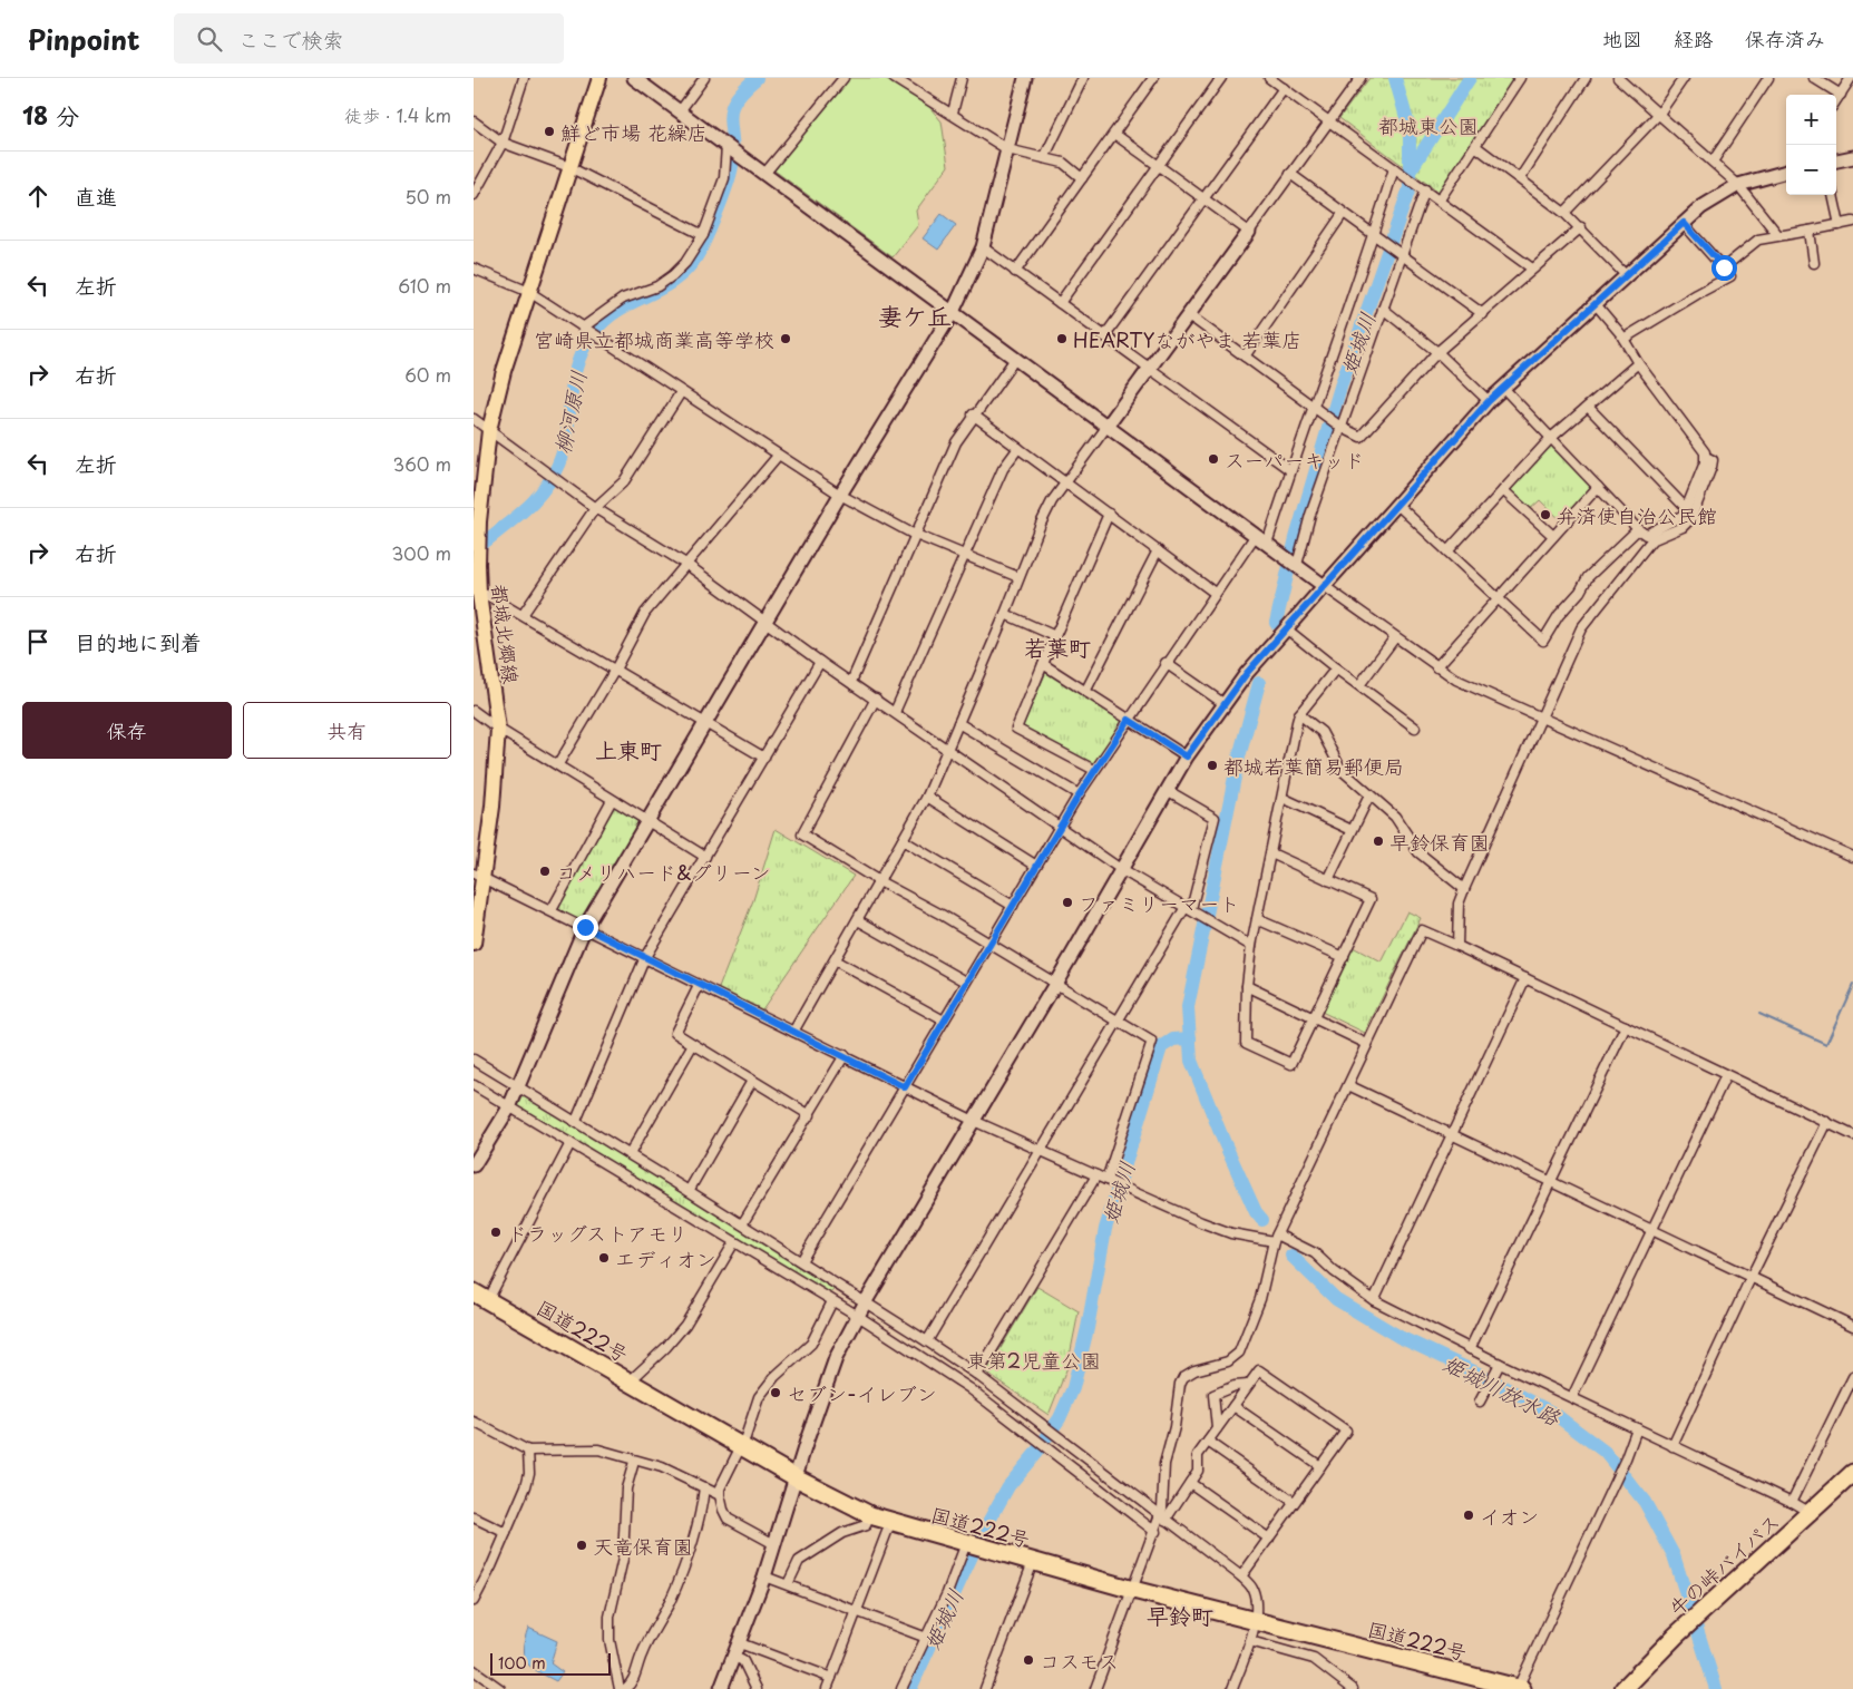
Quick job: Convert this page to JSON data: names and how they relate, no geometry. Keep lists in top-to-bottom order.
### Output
{
  "streets": {
    "highway": ["国道222号", "牛の峠バイパス"],
    "main road": ["都城北郷線"]
  },
  "districts": [
    "妻ケ丘",
    "若葉町",
    "上東町",
    "早鈴町"
  ],
  "water": ["姫城川", "柳河原川", "姫城川放水路"],
  "parks": ["都城東公園", "東第2児童公園"],
  "places": [
    "鮮ど市場 花繰店",
    "宮崎県立都城商業高等学校",
    "HEARTYながやま 若葉店",
    "スーパーキッド",
    "弁済使自治公民館",
    "都城若葉簡易郵便局",
    "早鈴保育園",
    "コメリハード&グリーン",
    "ファミリーマート",
    "ドラッグストアモリ",
    "エディオン",
    "セブン-イレブン",
    "イオン",
    "天竜保育園",
    "コスモス"
  ],
  "scale_bar": "100 m",
  "page": {
    "header": "Pinpoint",
    "search": "ここで検索",
    "nav": ["地図", "経路", "保存済み"],
    "heading": ["18 分", "徒歩 · 1.4 km"],
    "map_buttons": ["+", "−"],
    "list": [
      ["直進", "50 m"],
      ["左折", "610 m"],
      ["右折", "60 m"],
      ["左折", "360 m"],
      ["右折", "300 m"],
      "目的地に到着"
    ],
    "buttons": ["保存", "共有"],
    "scale": "100 m"
  }
}
